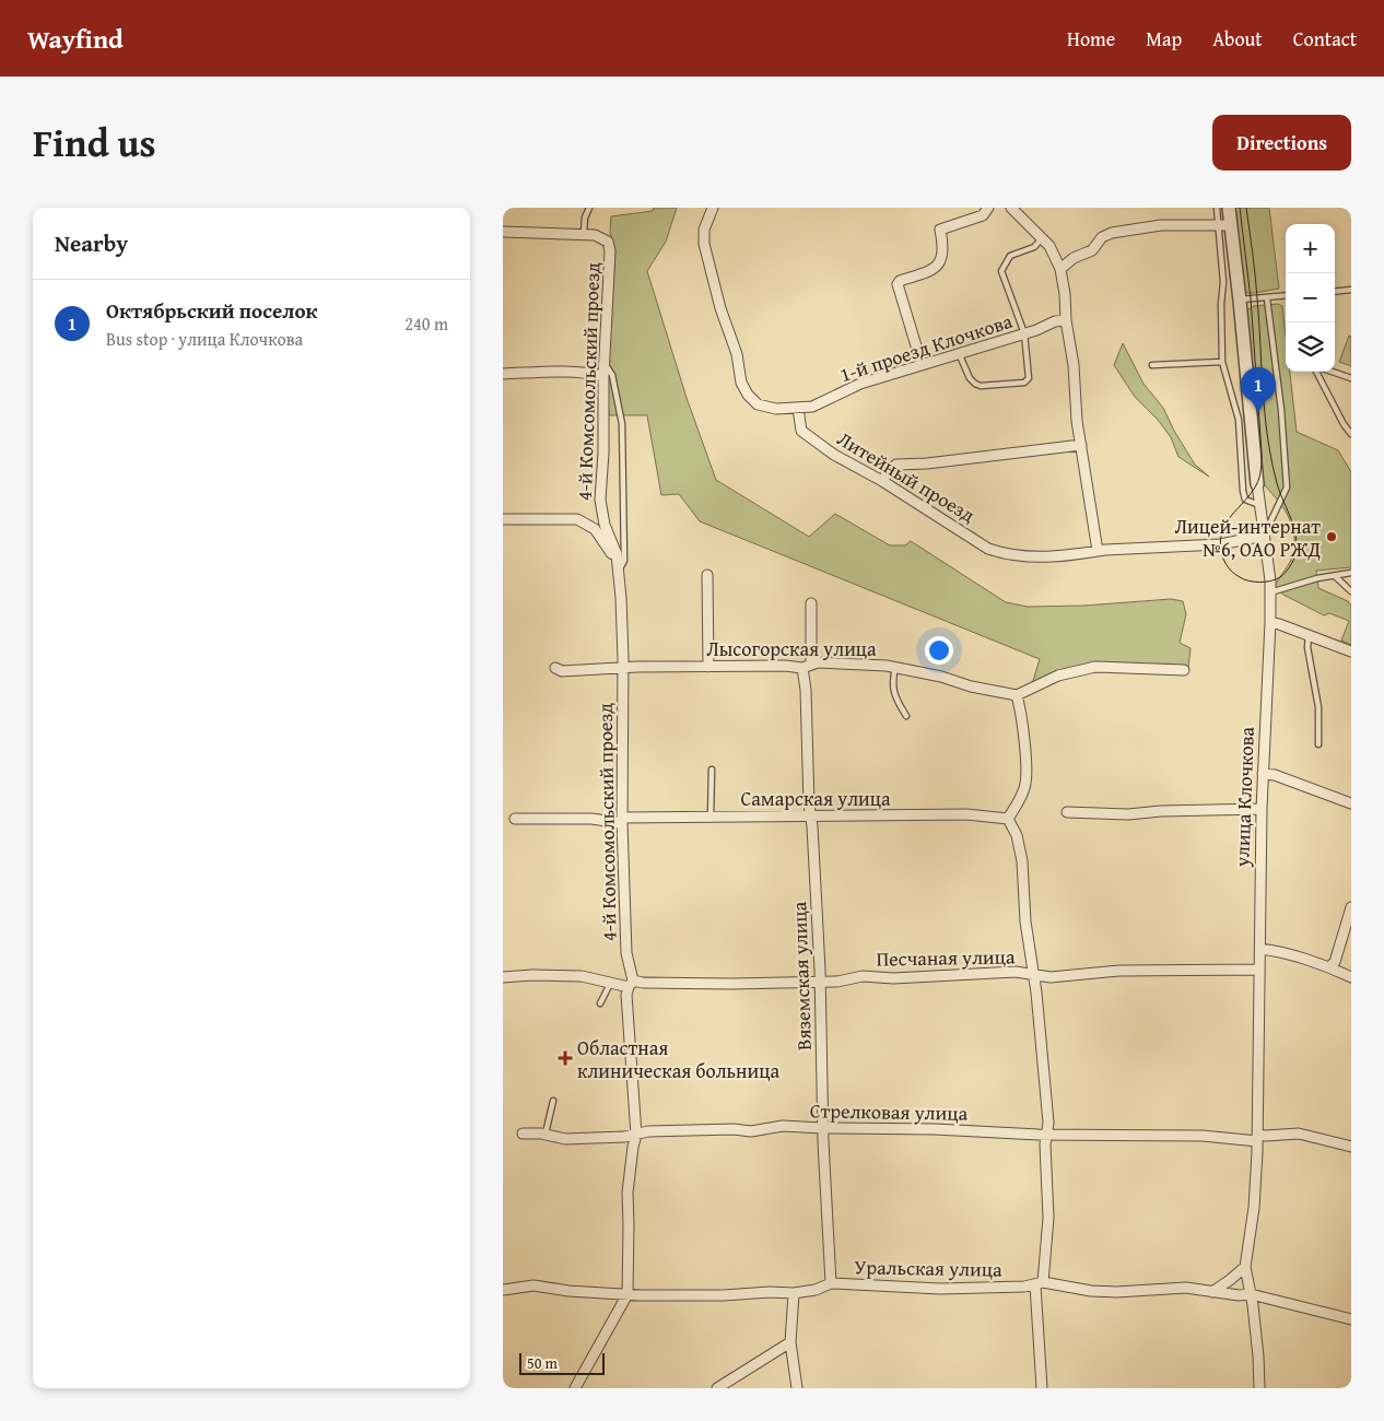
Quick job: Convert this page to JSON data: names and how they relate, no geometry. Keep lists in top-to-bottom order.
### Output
{
  "streets": {
    "street": [
      "1-й проезд Клочкова",
      "4-й Комсомольский проезд",
      "Литейный проезд",
      "Лысогорская улица",
      "улица Клочкова",
      "Самарская улица",
      "Песчаная улица",
      "Вяземская улица",
      "Стрелковая улица",
      "Уральская улица"
    ]
  },
  "crossings": [
    ["1-й проезд Клочкова", "Литейный проезд"],
    ["4-й Комсомольский проезд", "Лысогорская улица"],
    ["4-й Комсомольский проезд", "Самарская улица"],
    ["4-й Комсомольский проезд", "Песчаная улица"],
    ["4-й Комсомольский проезд", "Стрелковая улица"],
    ["4-й Комсомольский проезд", "Уральская улица"],
    ["Литейный проезд", "улица Клочкова"],
    ["Лысогорская улица", "Вяземская улица"],
    ["улица Клочкова", "Песчаная улица"],
    ["улица Клочкова", "Стрелковая улица"],
    ["улица Клочкова", "Уральская улица"],
    ["Самарская улица", "Вяземская улица"],
    ["Песчаная улица", "Вяземская улица"],
    ["Вяземская улица", "Стрелковая улица"],
    ["Вяземская улица", "Уральская улица"]
  ],
  "places": {
    "other": ["Лицей-интернат №6, ОАО РЖД"],
    "health": ["Областная клиническая больница"]
  },
  "scale_bar": "50 m",
  "page": {
    "header": "Wayfind",
    "nav": [
      "Home",
      "Map",
      "About",
      "Contact"
    ],
    "title": "Find us",
    "buttons": "Directions",
    "heading": "Nearby",
    "map_buttons": ["+", "−"],
    "list": [
      {
        "mark": "1",
        "name": "Октябрьский поселок",
        "note": "Bus stop · улица Клочкова",
        "value": "240 m"
      }
    ],
    "pins": "1",
    "scale": "50 m"
  }
}
